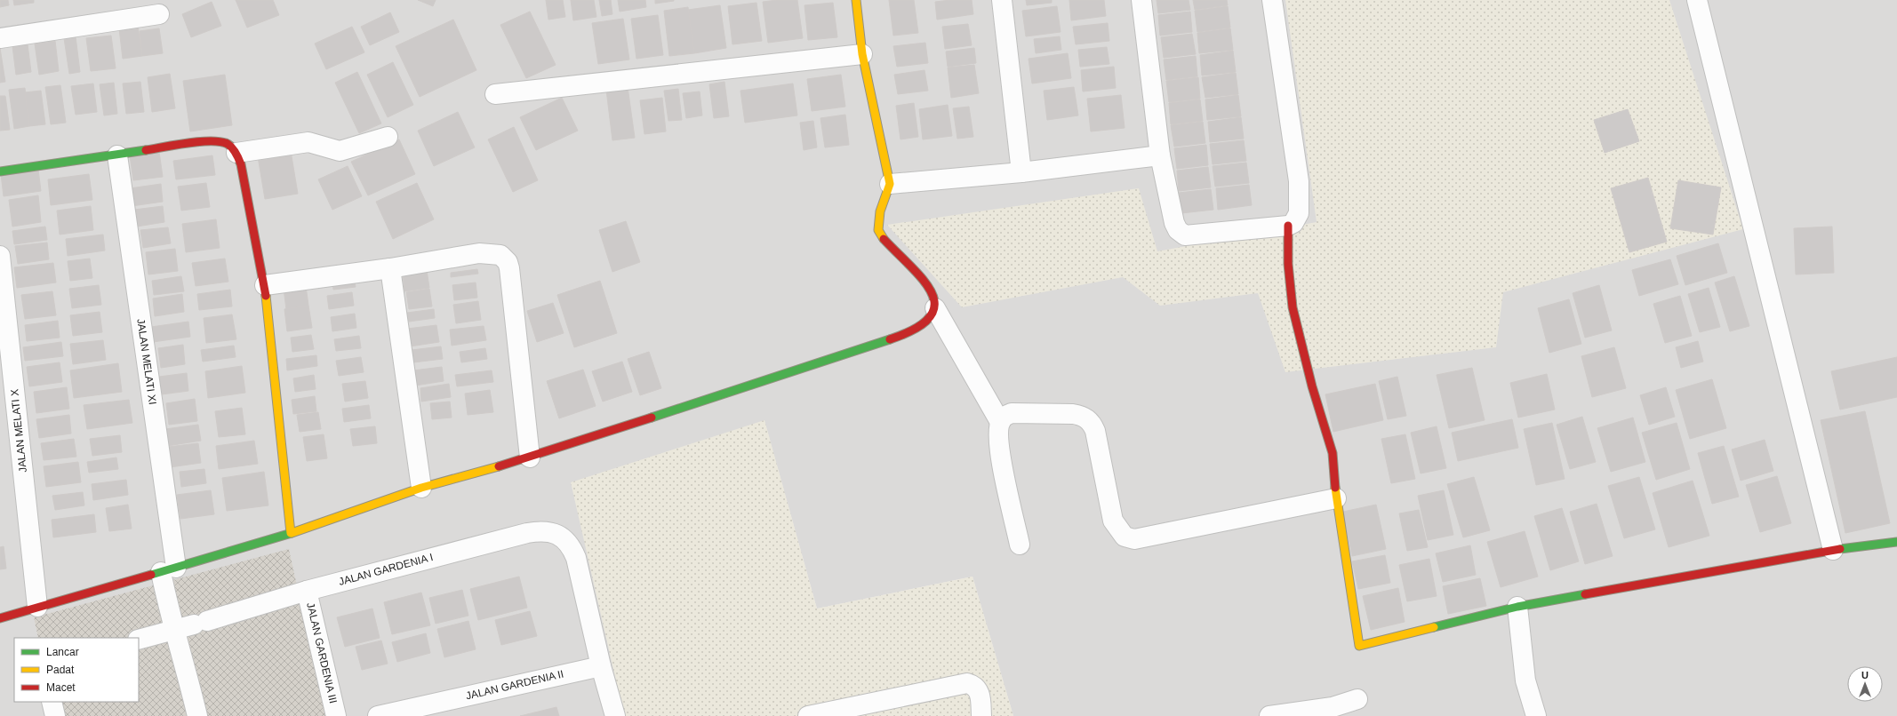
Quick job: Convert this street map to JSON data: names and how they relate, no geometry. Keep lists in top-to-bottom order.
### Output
{
  "streets": {
    "street": [
      "JALAN MELATI XI",
      "JALAN MELATI X",
      "JALAN GARDENIA I",
      "JALAN GARDENIA III",
      "JALAN GARDENIA II"
    ]
  },
  "crossings": [
    ["JALAN MELATI XI", "JALAN GARDENIA I"],
    ["JALAN GARDENIA I", "JALAN GARDENIA III"],
    ["JALAN GARDENIA I", "JALAN GARDENIA II"]
  ],
  "legend": ["Lancar", "Padat", "Macet"],
  "north": "top"
}
